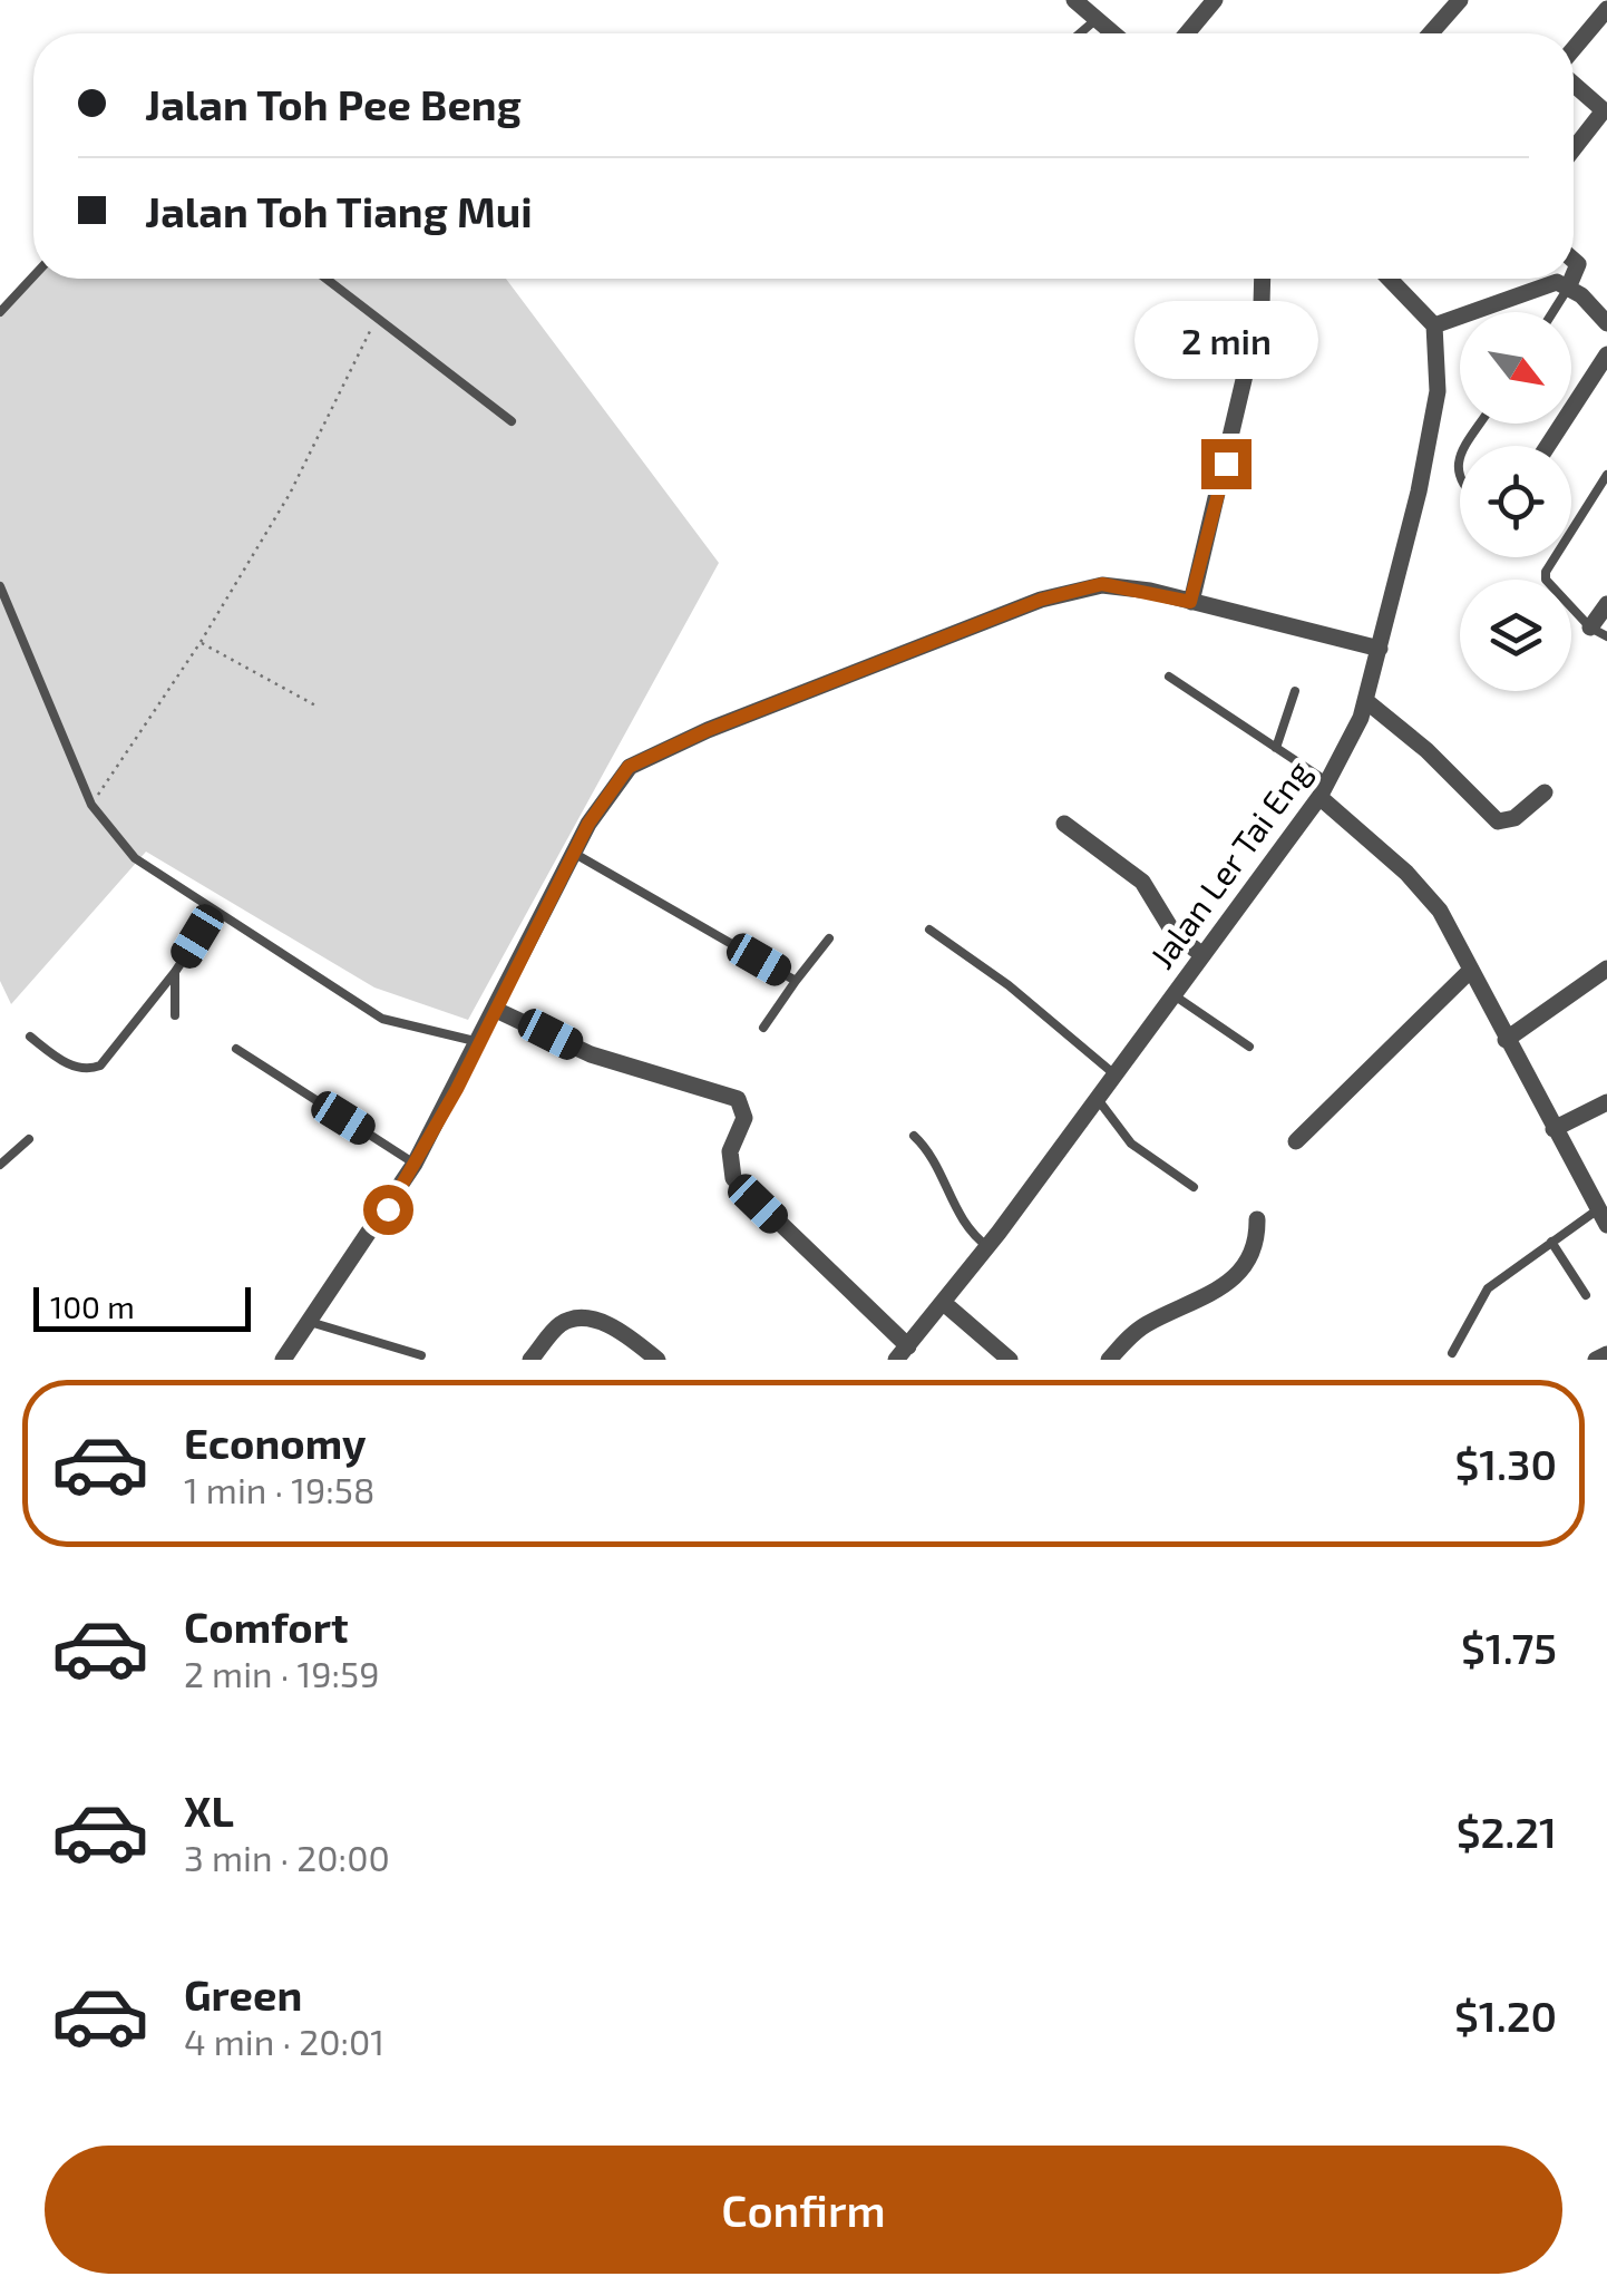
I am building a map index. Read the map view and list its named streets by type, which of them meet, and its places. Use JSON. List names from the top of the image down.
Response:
{
  "streets": {
    "street": ["Jalan Ler Tai Eng"]
  },
  "scale_bar": "100 m",
  "north": "bottom right",
  "page": {
    "banner": ["Jalan Toh Pee Beng", "Jalan Toh Tiang Mui"],
    "bubble": "2 min",
    "scale": "100 m",
    "list": [
      {
        "name": "Economy",
        "note": "1 min · 19:58",
        "value": "$1.30"
      },
      {
        "name": "Comfort",
        "note": "2 min · 19:59",
        "value": "$1.75"
      },
      {
        "name": "XL",
        "note": "3 min · 20:00",
        "value": "$2.21"
      },
      {
        "name": "Green",
        "note": "4 min · 20:01",
        "value": "$1.20"
      }
    ],
    "buttons": "Confirm"
  }
}
